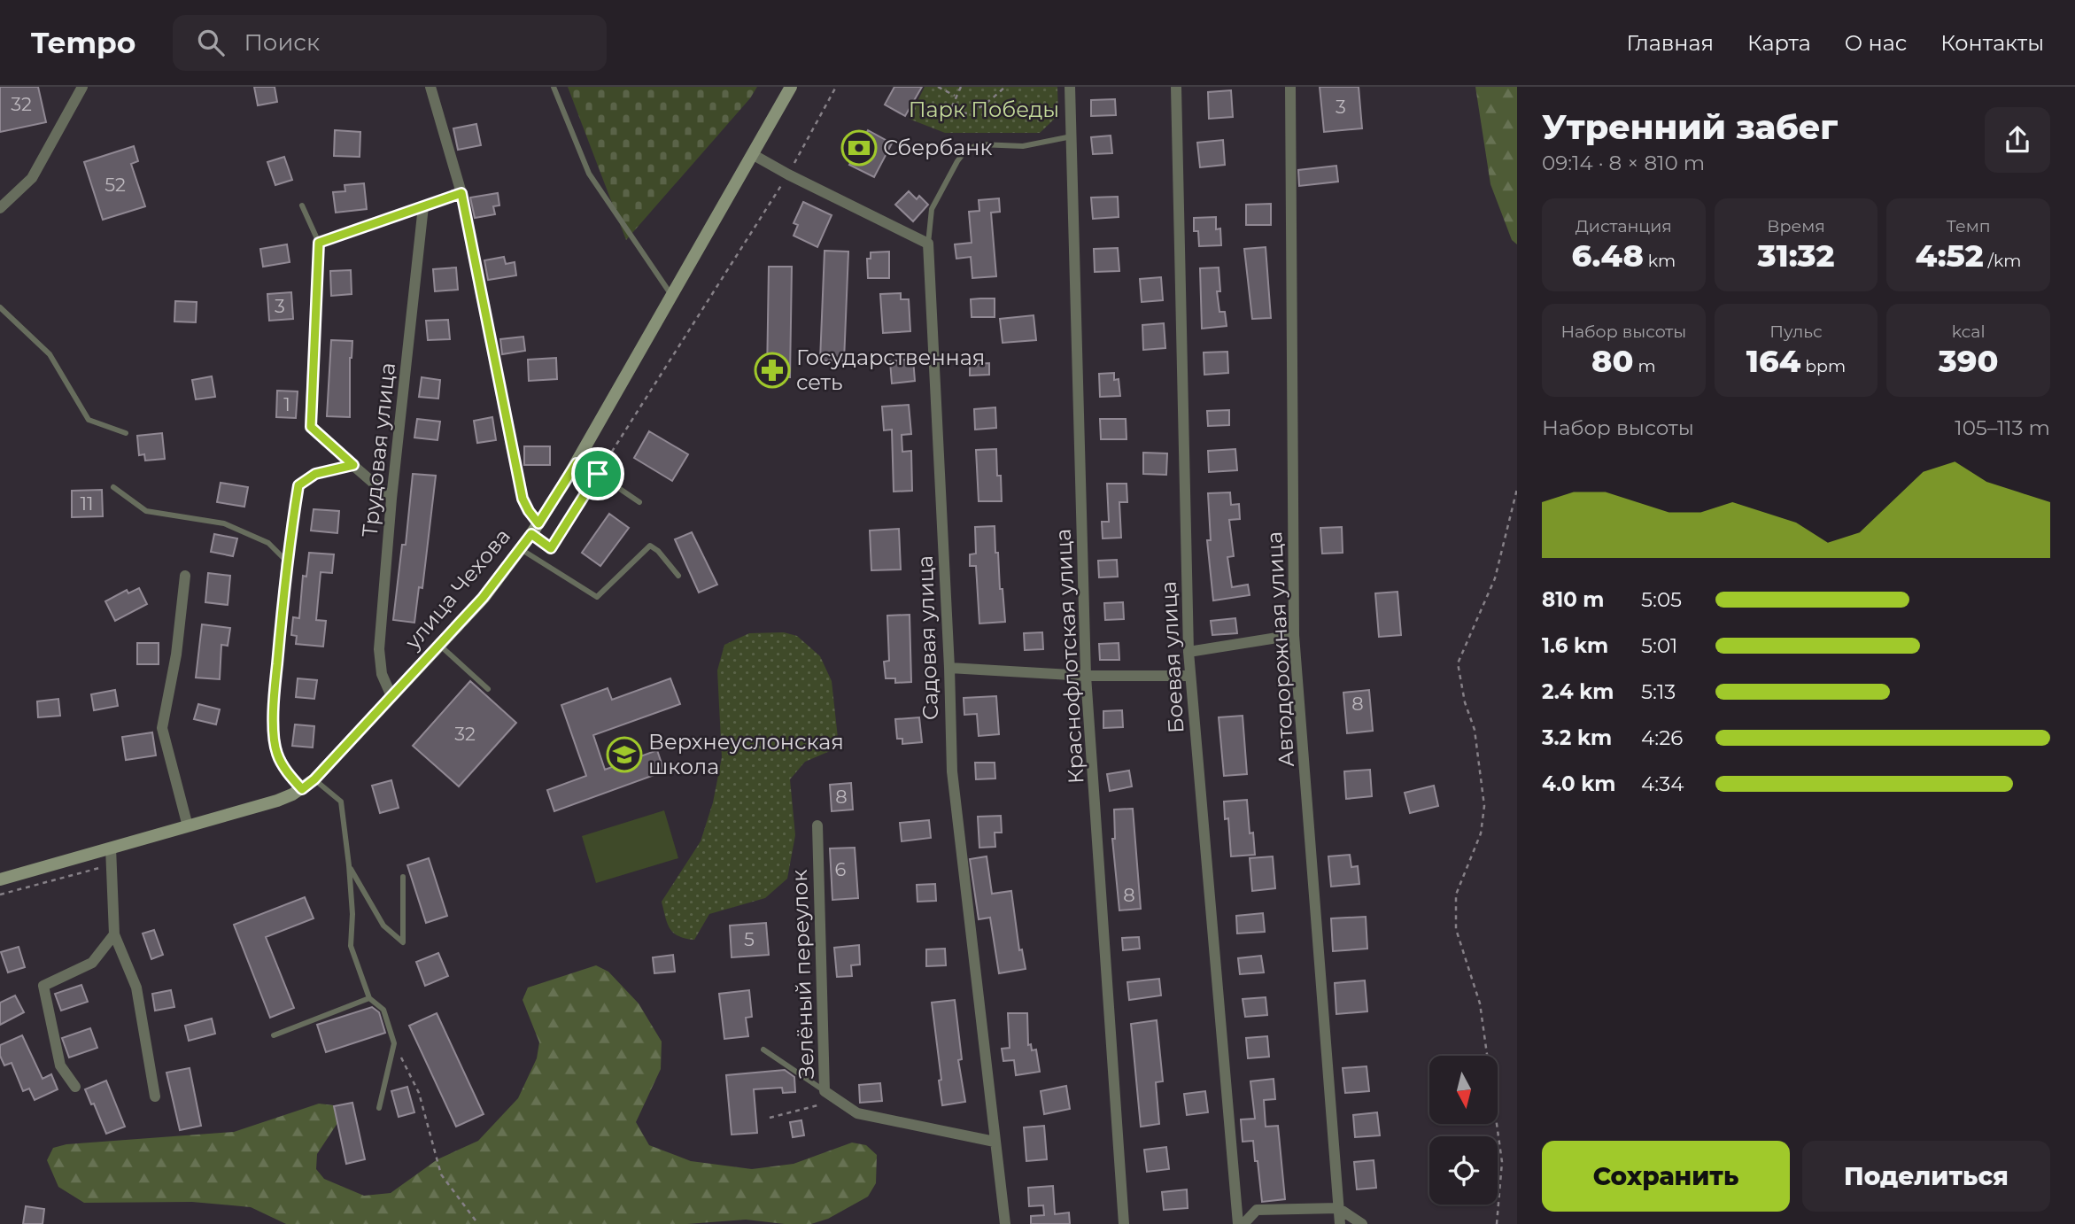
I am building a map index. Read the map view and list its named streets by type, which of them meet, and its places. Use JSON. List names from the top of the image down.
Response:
{
  "streets": {
    "street": [
      "Трудовая улица",
      "улица Чехова",
      "Садовая улица",
      "Автодорожная улица",
      "Краснофлотская улица",
      "Боевая улица",
      "Зелёный переулок"
    ]
  },
  "crossings": [
    ["Трудовая улица", "улица Чехова"],
    ["Садовая улица", "Зелёный переулок"]
  ],
  "parks": ["Парк Победы"],
  "places": {
    "bank": ["Сбербанк"],
    "pharmacy": ["Государственная сеть"],
    "school or university": ["Верхнеуслонская школа"]
  },
  "house_numbers": [
    "32",
    "3",
    "52",
    "3",
    "1",
    "11",
    "8",
    "32",
    "8",
    "6",
    "8",
    "5"
  ],
  "north": "bottom",
  "page": {
    "header": "Tempo",
    "search": "Поиск",
    "nav": [
      "Главная",
      "Карта",
      "О нас",
      "Контакты"
    ],
    "heading": ["Утренний забег", "09:14 · 8 × 810 m"],
    "stats": [
      ["Дистанция", "6.48 km"],
      ["Время", "31:32"],
      ["Темп", "4:52 /km"],
      ["Набор высоты", "80 m"],
      ["Пульс", "164 bpm"],
      ["kcal", "390"]
    ],
    "chart": ["Набор высоты", "105–113 m"],
    "list": [
      {
        "name": "810 m",
        "note": "5:05"
      },
      {
        "name": "1.6 km",
        "note": "5:01"
      },
      {
        "name": "2.4 km",
        "note": "5:13"
      },
      {
        "name": "3.2 km",
        "note": "4:26"
      },
      {
        "name": "4.0 km",
        "note": "4:34"
      }
    ],
    "buttons": ["Сохранить", "Поделиться"]
  }
}
